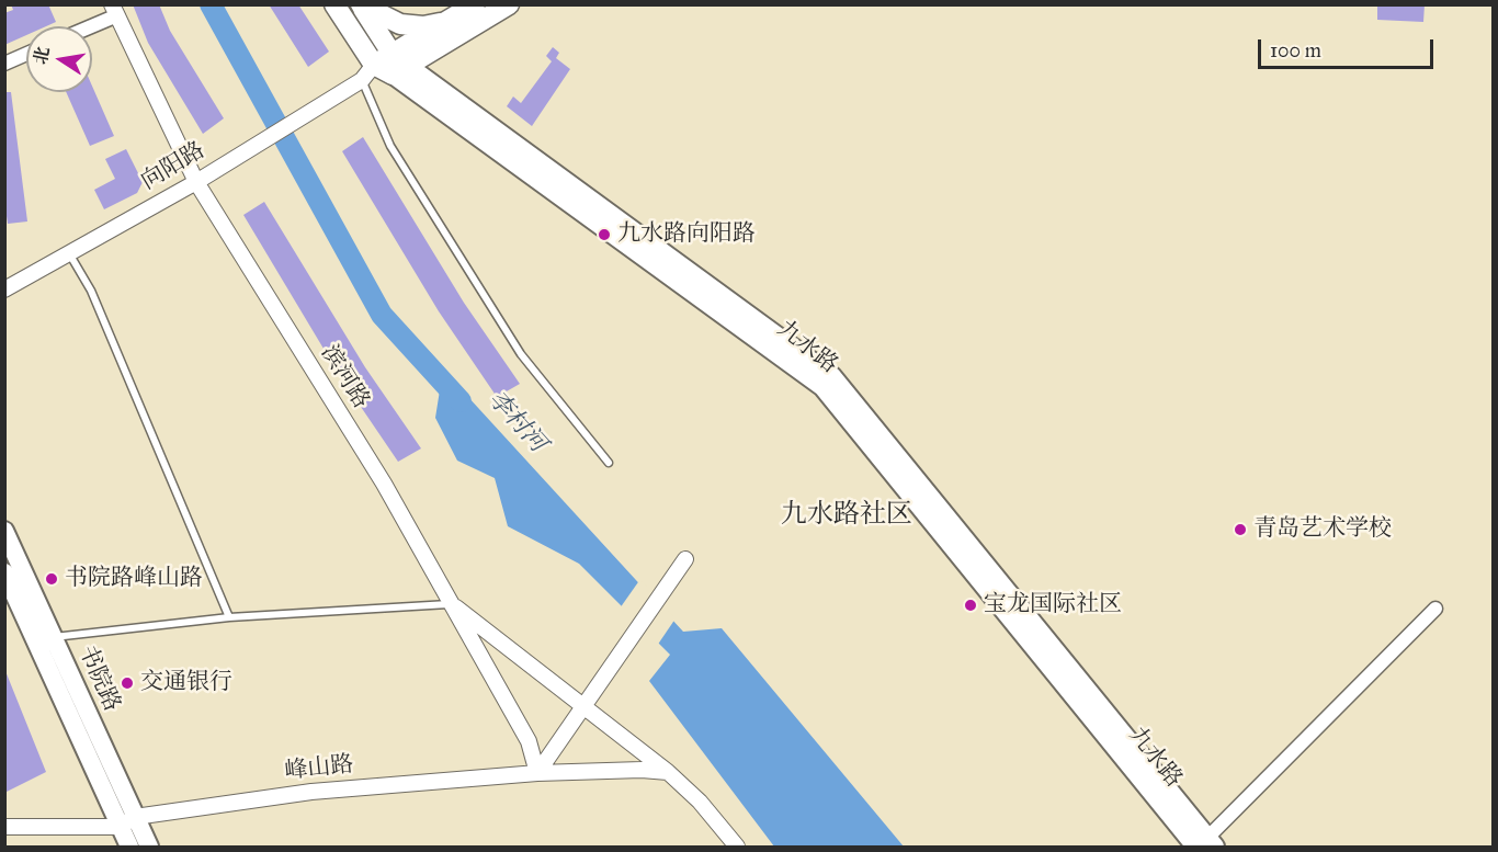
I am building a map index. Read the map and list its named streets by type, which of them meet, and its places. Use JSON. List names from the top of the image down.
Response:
{
  "streets": {
    "main road": ["九水路", "书院路"],
    "street": ["向阳路", "滨河路", "峰山路"]
  },
  "crossings": [
    ["向阳路", "滨河路"],
    ["滨河路", "峰山路"],
    ["书院路", "峰山路"]
  ],
  "districts": ["九水路社区"],
  "water": ["李村河"],
  "places": [
    "九水路向阳路",
    "青岛艺术学校",
    "书院路峰山路",
    "宝龙国际社区",
    "交通银行"
  ],
  "scale_bar": "100 m",
  "north": "left"
}
